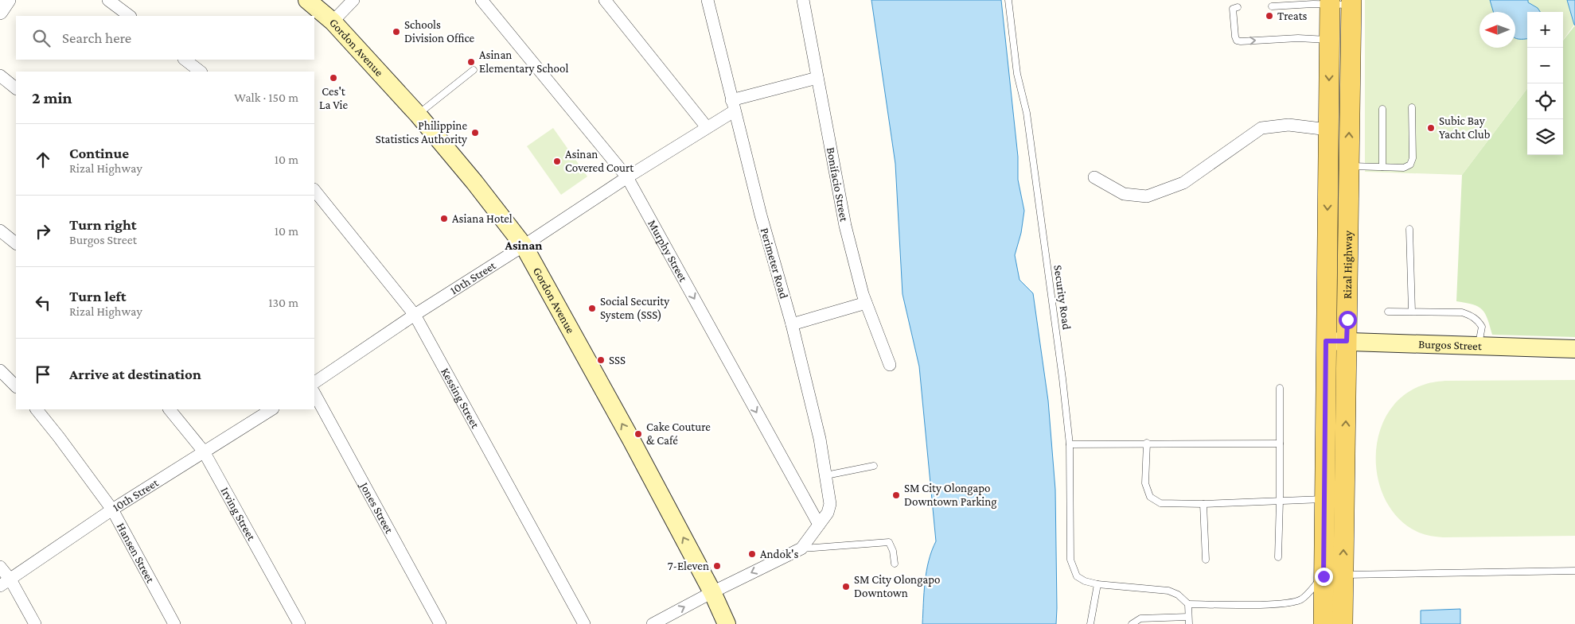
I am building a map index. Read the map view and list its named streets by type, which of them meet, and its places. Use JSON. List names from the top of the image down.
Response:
{
  "streets": {
    "main road": ["Gordon Avenue", "Rizal Highway", "Burgos Street"],
    "street": [
      "Bonifacio Street",
      "Murphy Street",
      "Perimeter Road",
      "10th Street",
      "Kessing Street",
      "Jones Street",
      "Irving Street",
      "Hansen Street"
    ],
    "lane": ["Security Road"]
  },
  "crossings": [
    ["Gordon Avenue", "10th Street"],
    ["Bonifacio Street", "10th Street"],
    ["Murphy Street", "Perimeter Road"],
    ["Murphy Street", "10th Street"],
    ["Perimeter Road", "10th Street"],
    ["Rizal Highway", "Burgos Street"],
    ["10th Street", "Kessing Street"],
    ["10th Street", "Irving Street"],
    ["10th Street", "Hansen Street"]
  ],
  "one_way": ["Gordon Avenue", "Murphy Street"],
  "districts": ["Asinan"],
  "places": [
    "Treats",
    "Schools Division Office",
    "Asinan Elementary School",
    "Ces't La Vie",
    "Subic Bay Yacht Club",
    "Philippine Statistics Authority",
    "Asinan Covered Court",
    "Asiana Hotel",
    "Social Security System (SSS)",
    "SSS",
    "Cake Couture & Café",
    "SM City Olongapo Downtown Parking",
    "Andok's",
    "7-Eleven",
    "SM City Olongapo Downtown"
  ],
  "north": "left",
  "page": {
    "map_buttons": ["+", "−"],
    "search": "Search here",
    "heading": ["2 min", "Walk · 150 m"],
    "list": [
      ["Continue", "Rizal Highway", "10 m"],
      ["Turn right", "Burgos Street", "10 m"],
      ["Turn left", "Rizal Highway", "130 m"],
      "Arrive at destination"
    ]
  }
}
